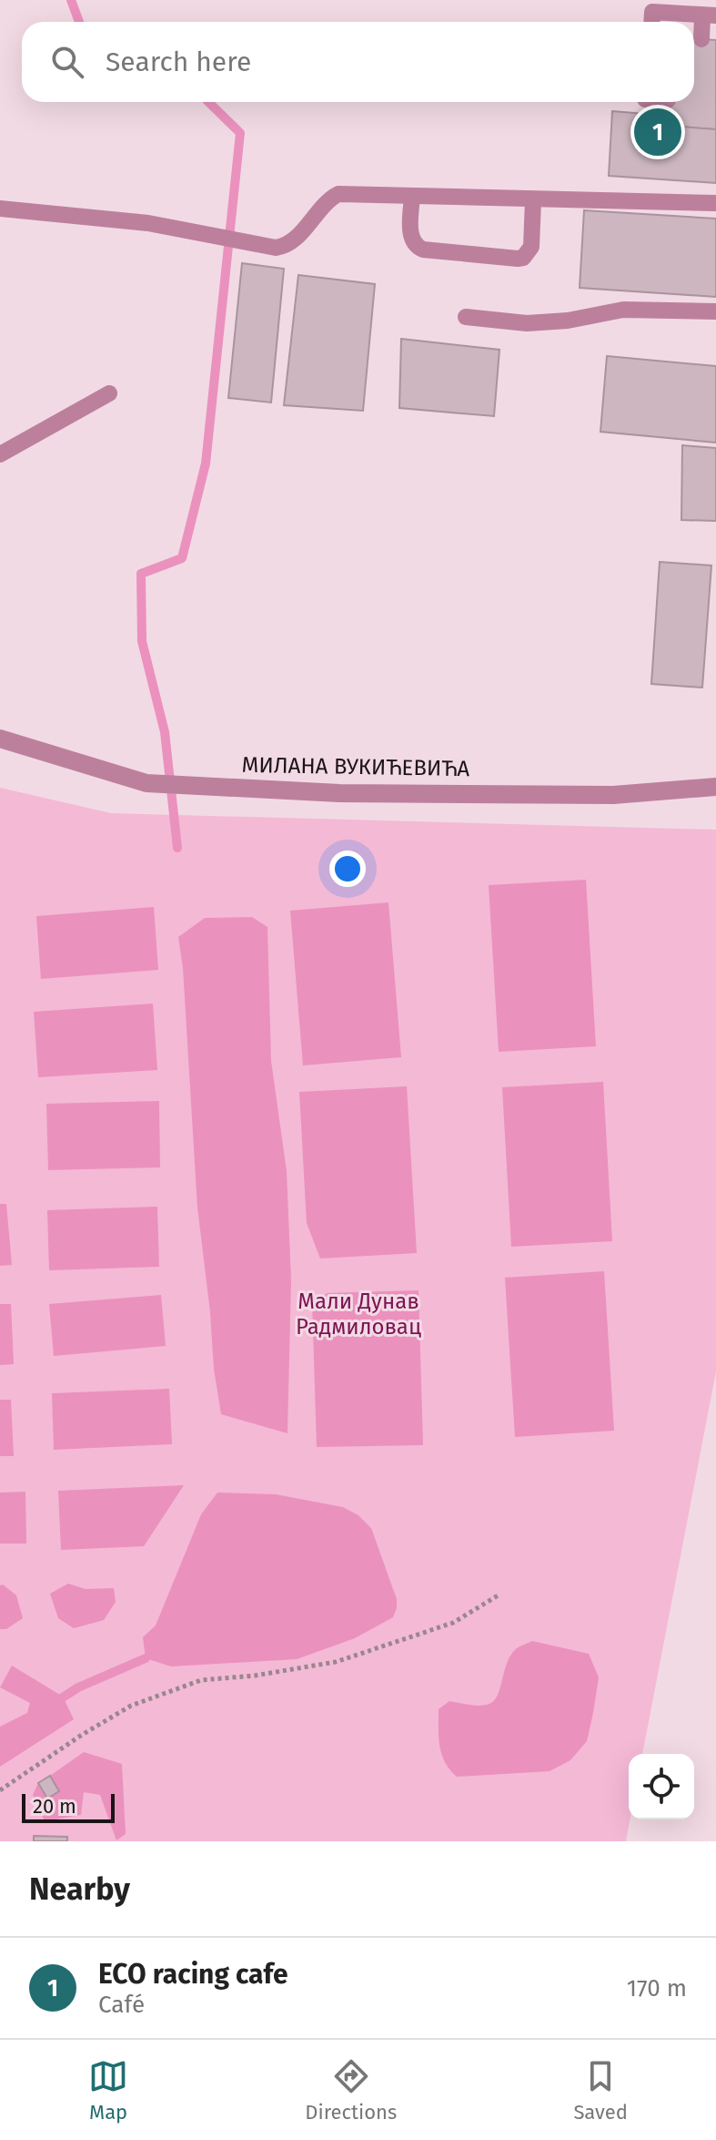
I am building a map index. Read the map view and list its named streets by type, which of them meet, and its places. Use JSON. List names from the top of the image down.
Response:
{
  "streets": {
    "street": ["МИЛАНА ВУКИЋЕВИЋА"]
  },
  "parks": ["Мали Дунав Радмиловац"],
  "scale_bar": "20 m",
  "page": {
    "search": "Search here",
    "pins": "1",
    "scale": "20 m",
    "heading": "Nearby",
    "list": [
      {
        "mark": "1",
        "name": "ECO racing cafe",
        "note": "Café",
        "value": "170 m"
      }
    ],
    "nav": ["Map", "Directions", "Saved"]
  }
}
